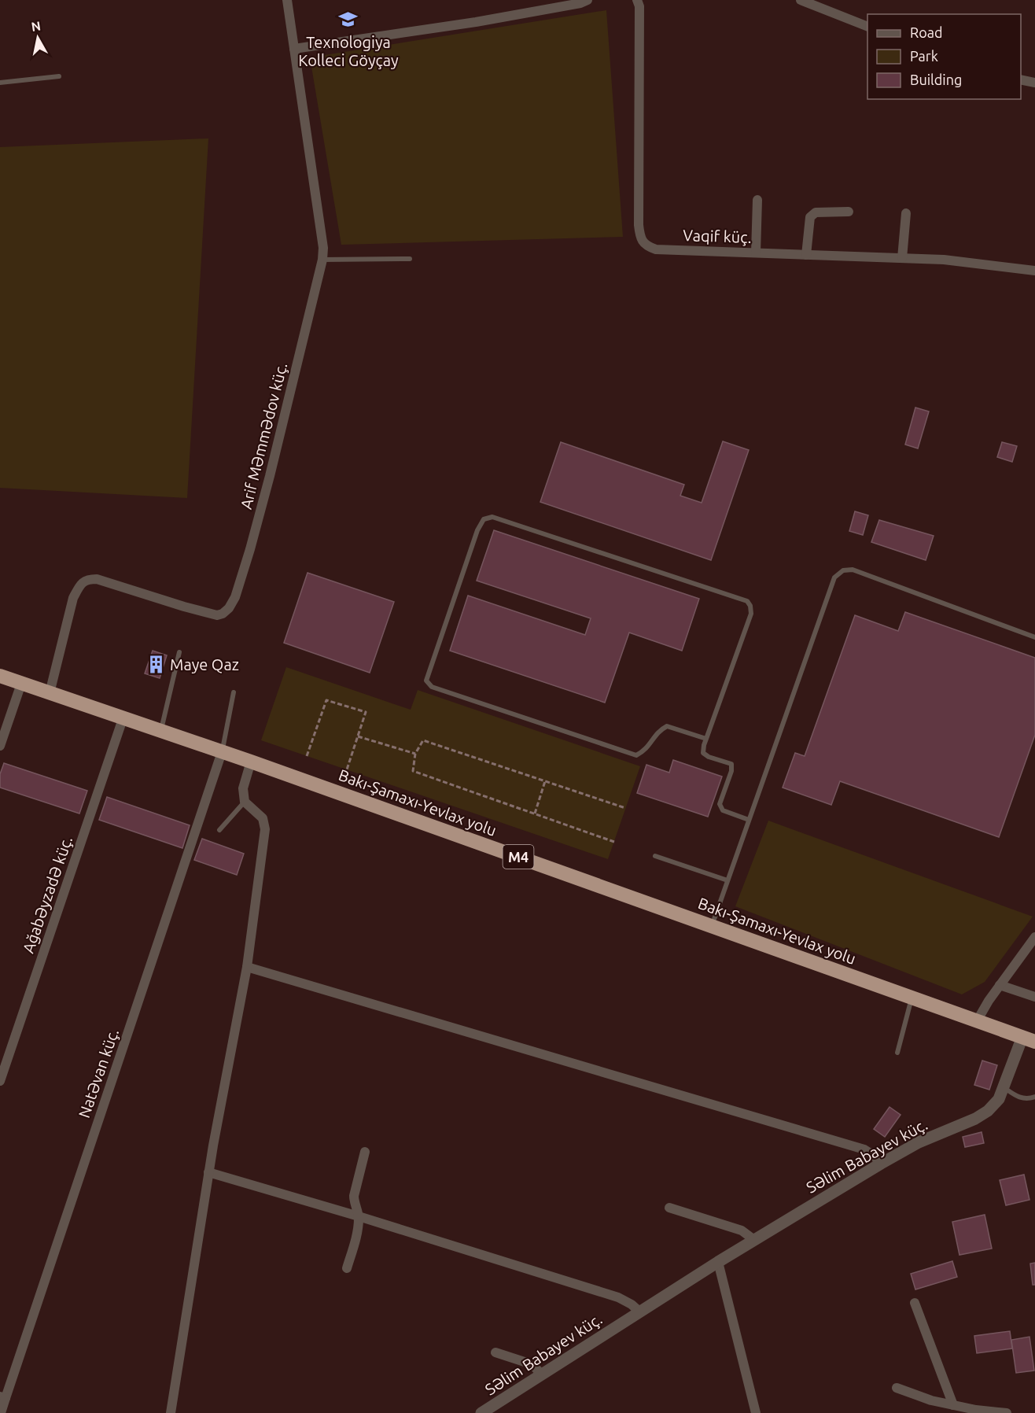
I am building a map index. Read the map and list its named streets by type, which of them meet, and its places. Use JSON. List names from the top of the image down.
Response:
{
  "streets": {
    "highway": ["Bakı-Şamaxı-Yevlax yolu", "M4"],
    "street": [
      "Vaqif küç.",
      "Arif Məmmədov küç.",
      "Ağabəyzadə küç.",
      "Natəvan küç.",
      "Səlim Babayev küç."
    ]
  },
  "crossings": [
    ["Arif Məmmədov küç.", "Bakı-Şamaxı-Yevlax yolu"],
    ["Bakı-Şamaxı-Yevlax yolu", "Ağabəyzadə küç."],
    ["Bakı-Şamaxı-Yevlax yolu", "Natəvan küç."],
    ["Bakı-Şamaxı-Yevlax yolu", "Səlim Babayev küç."]
  ],
  "places": {
    "school or university": ["Texnologiya Kolleci Göyçay"],
    "building": ["Maye Qaz"]
  },
  "legend": ["Road", "Park", "Building"],
  "north": "top"
}
